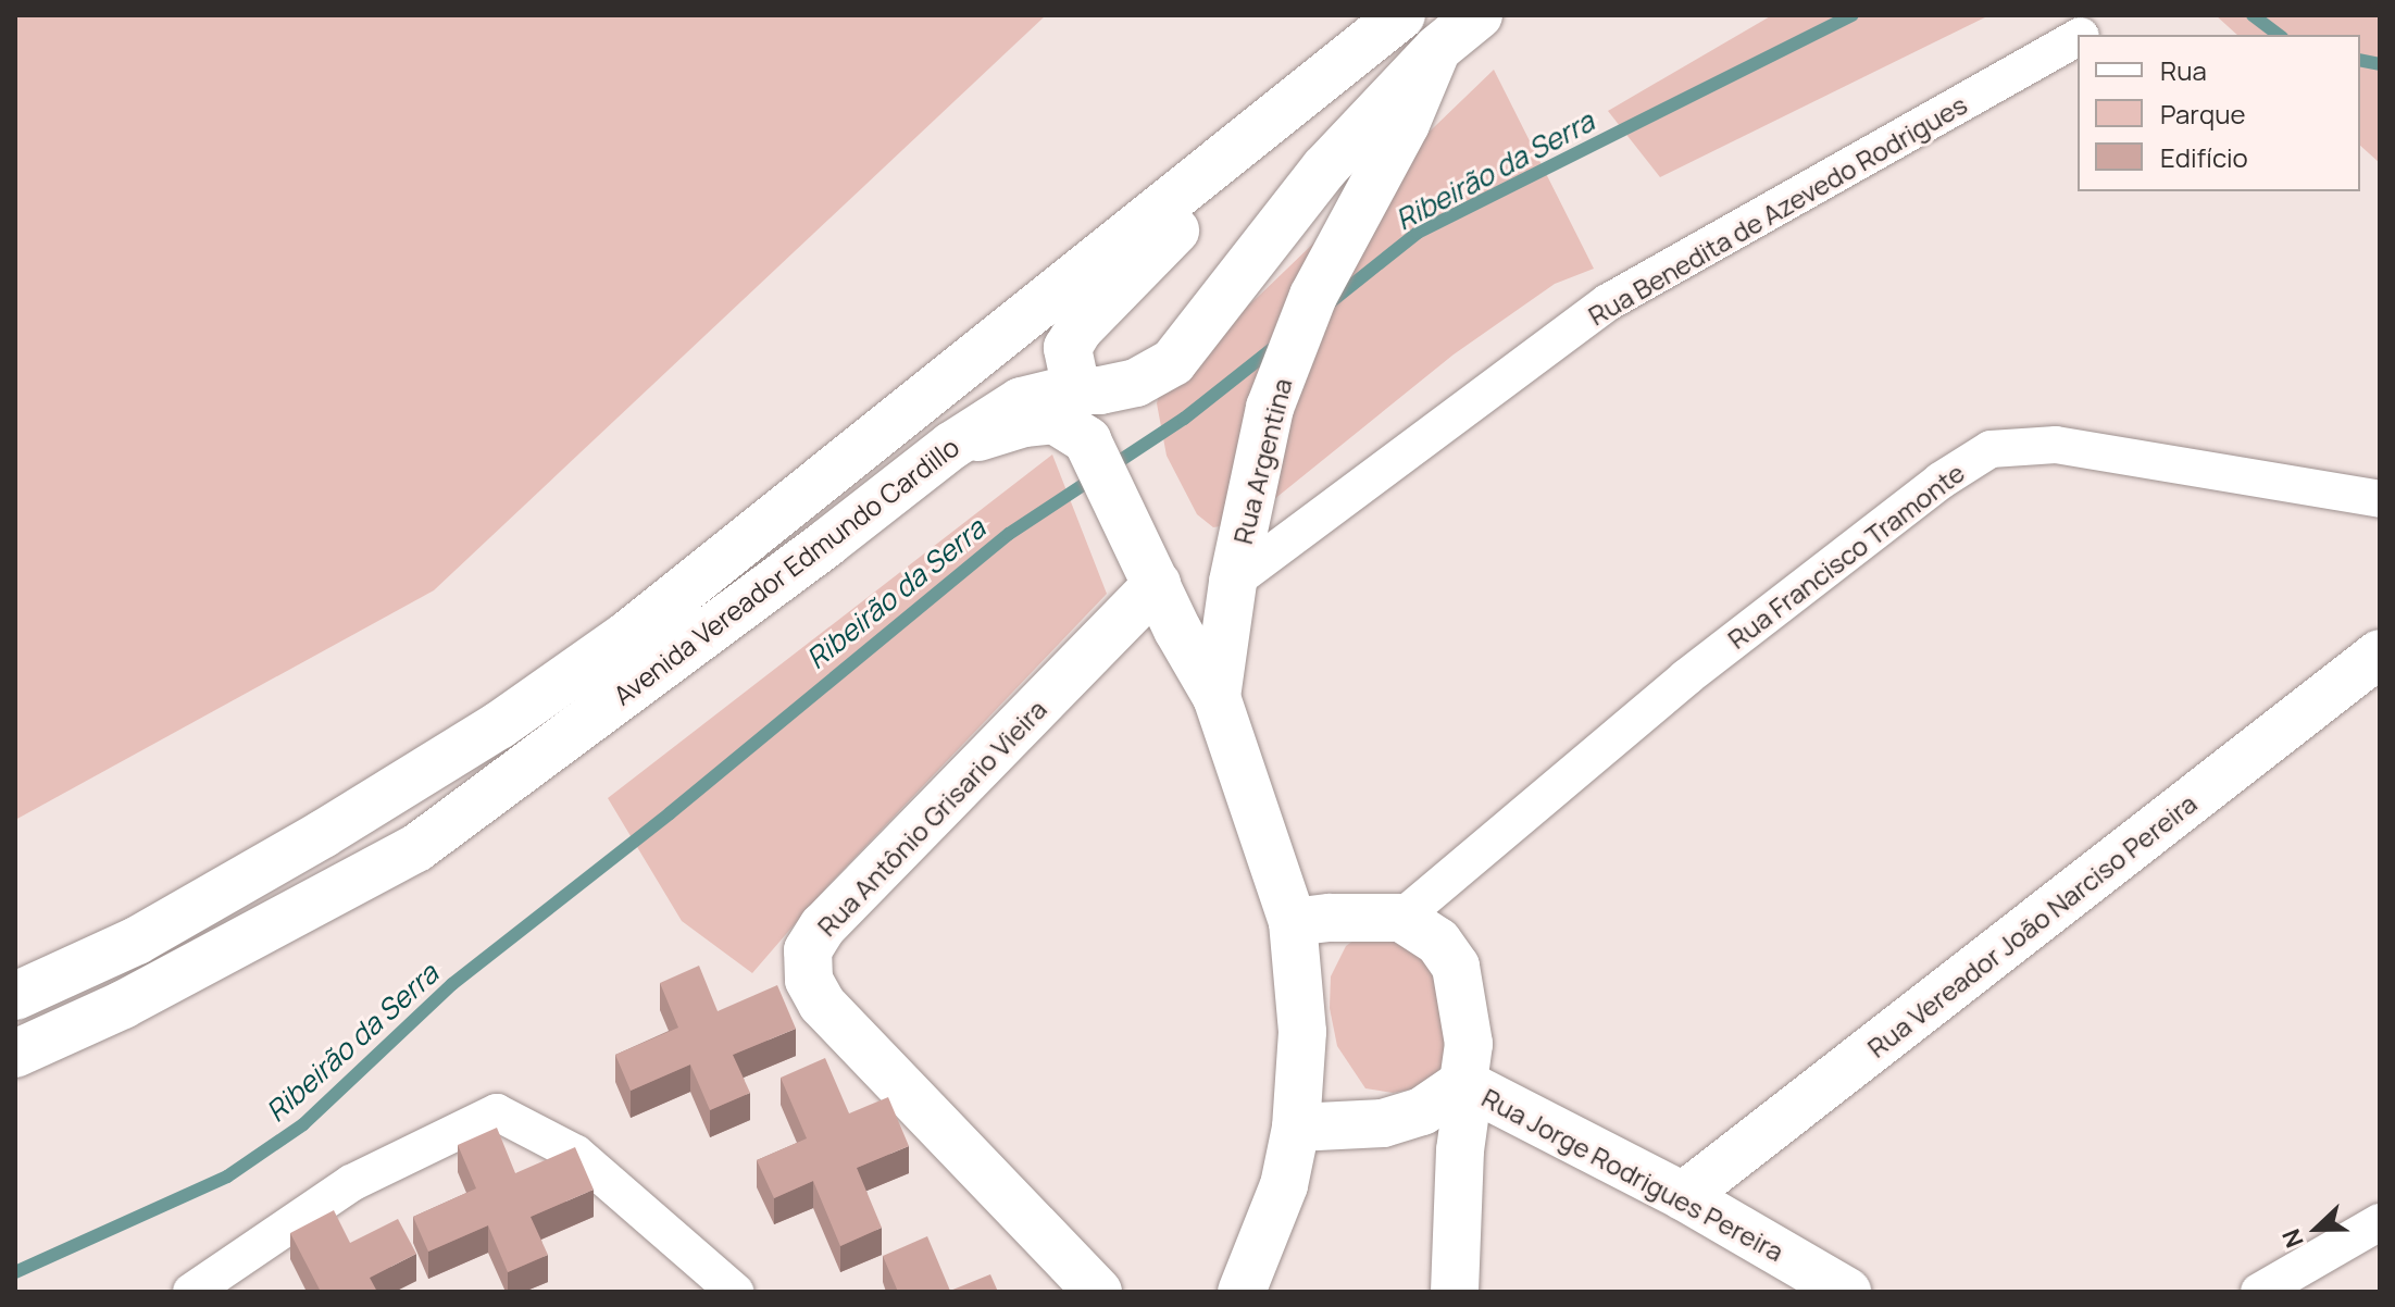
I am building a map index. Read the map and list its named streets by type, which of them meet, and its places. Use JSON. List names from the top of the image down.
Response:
{
  "streets": {
    "street": [
      "Rua Benedita de Azevedo Rodrigues",
      "Rua Argentina",
      "Rua Francisco Tramonte",
      "Avenida Vereador Edmundo Cardillo",
      "Rua Antônio Grisario Vieira",
      "Rua Vereador João Narciso Pereira",
      "Rua Jorge Rodrigues Pereira"
    ]
  },
  "crossings": [
    ["Rua Benedita de Azevedo Rodrigues", "Rua Argentina"],
    ["Rua Argentina", "Avenida Vereador Edmundo Cardillo"],
    ["Rua Argentina", "Rua Antônio Grisario Vieira"],
    ["Rua Argentina", "Rua Jorge Rodrigues Pereira"],
    ["Rua Francisco Tramonte", "Rua Jorge Rodrigues Pereira"],
    ["Rua Vereador João Narciso Pereira", "Rua Jorge Rodrigues Pereira"]
  ],
  "water": ["Ribeirão da Serra"],
  "legend": ["Rua", "Parque", "Edifício"],
  "north": "left"
}
